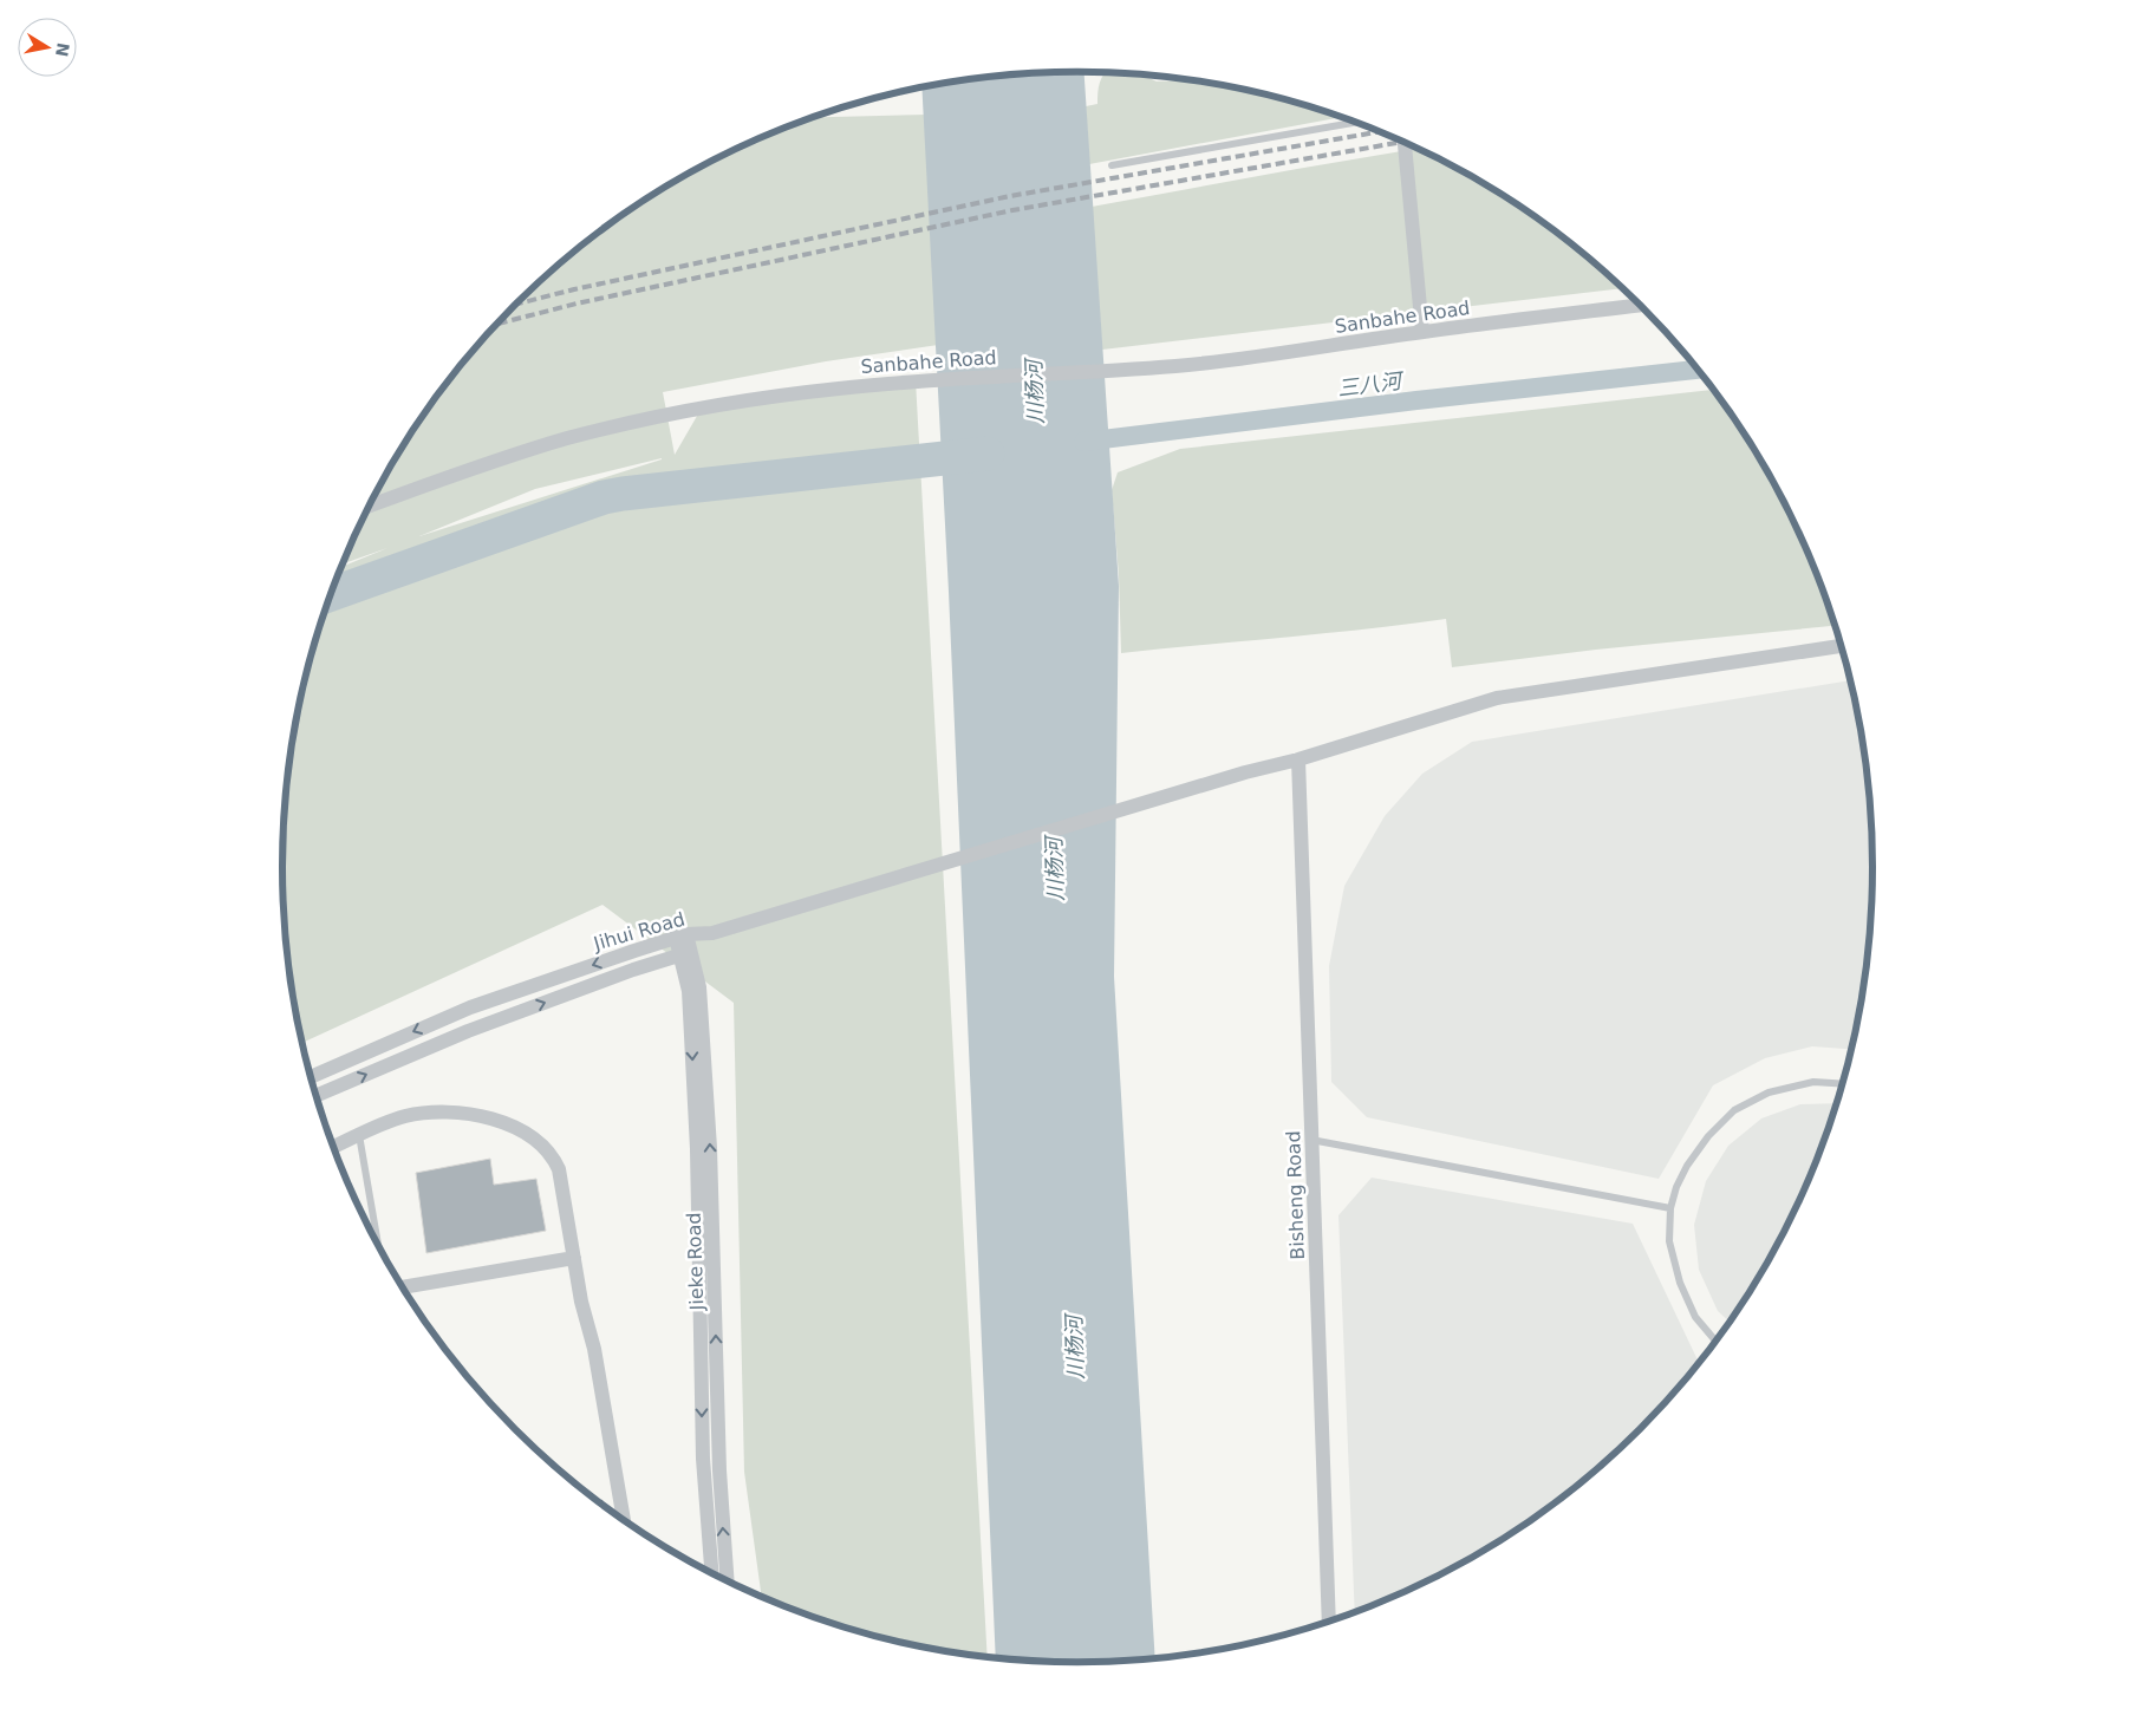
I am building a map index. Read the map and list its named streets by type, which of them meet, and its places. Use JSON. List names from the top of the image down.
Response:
{
  "streets": {
    "street": [
      "Sanbahe Road",
      "Jihui Road",
      "Bisheng Road",
      "Jieke Road"
    ]
  },
  "crossings": [
    ["Jihui Road", "Jieke Road"]
  ],
  "water": ["三八河", "川杨河"],
  "north": "right"
}
